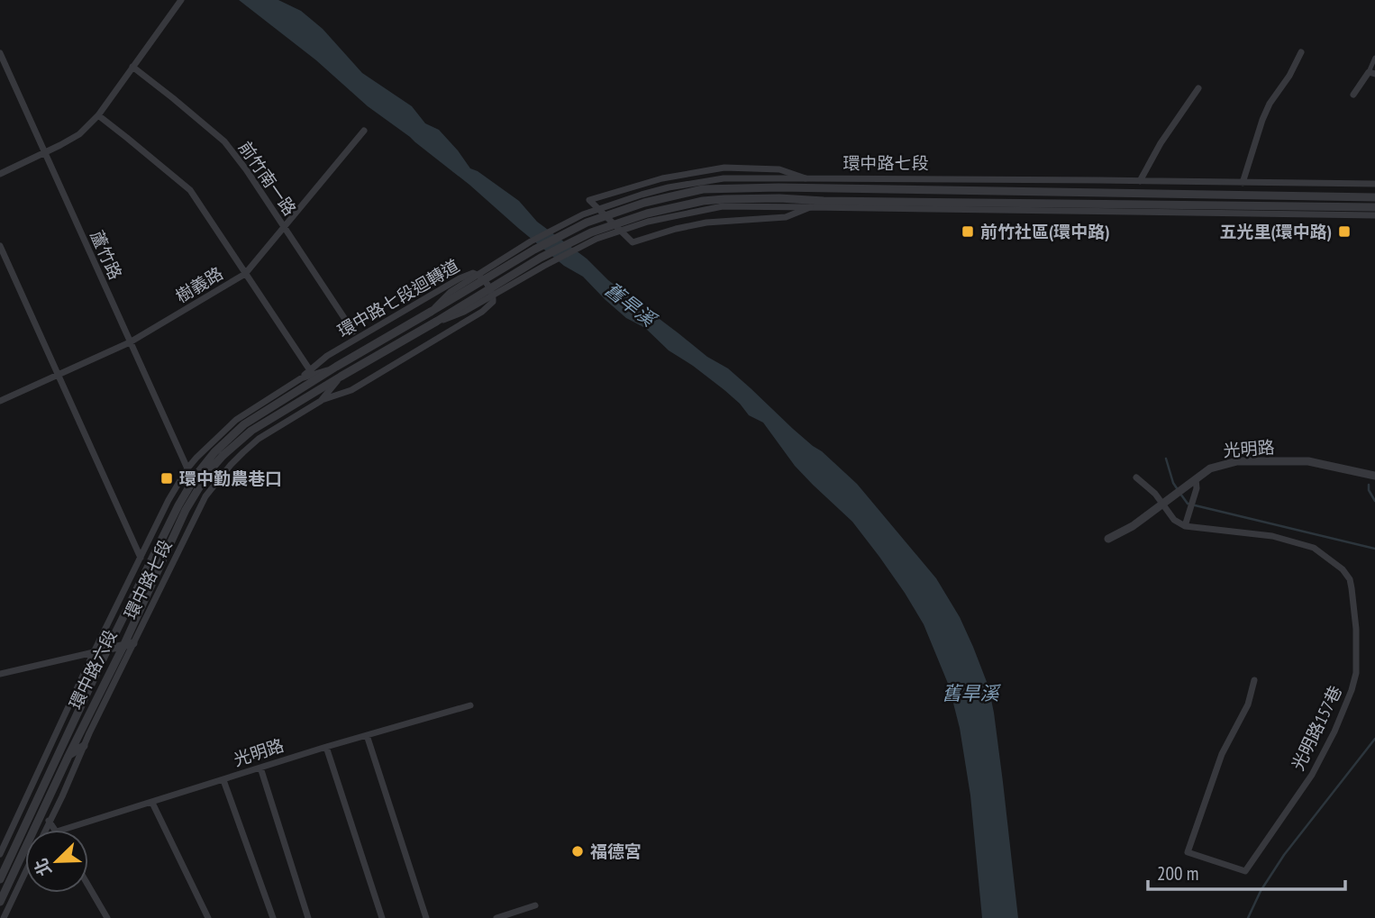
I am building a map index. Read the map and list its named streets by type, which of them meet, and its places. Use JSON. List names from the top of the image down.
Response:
{
  "streets": {
    "street": [
      "環中路七段",
      "前竹南一路",
      "蘆竹路",
      "樹義路",
      "環中路七段迴轉道",
      "光明路",
      "環中路六段",
      "光明路157巷"
    ]
  },
  "crossings": [
    ["環中路七段", "環中路七段迴轉道"],
    ["環中路七段", "環中路六段"],
    ["前竹南一路", "樹義路"],
    ["蘆竹路", "樹義路"],
    ["蘆竹路", "環中路六段"]
  ],
  "water": ["舊旱溪"],
  "places": {
    "transit": ["前竹社區(環中路)", "五光里(環中路)", "環中勤農巷口"],
    "other": ["福德宮"]
  },
  "scale_bar": "200 m",
  "north": "bottom left"
}
